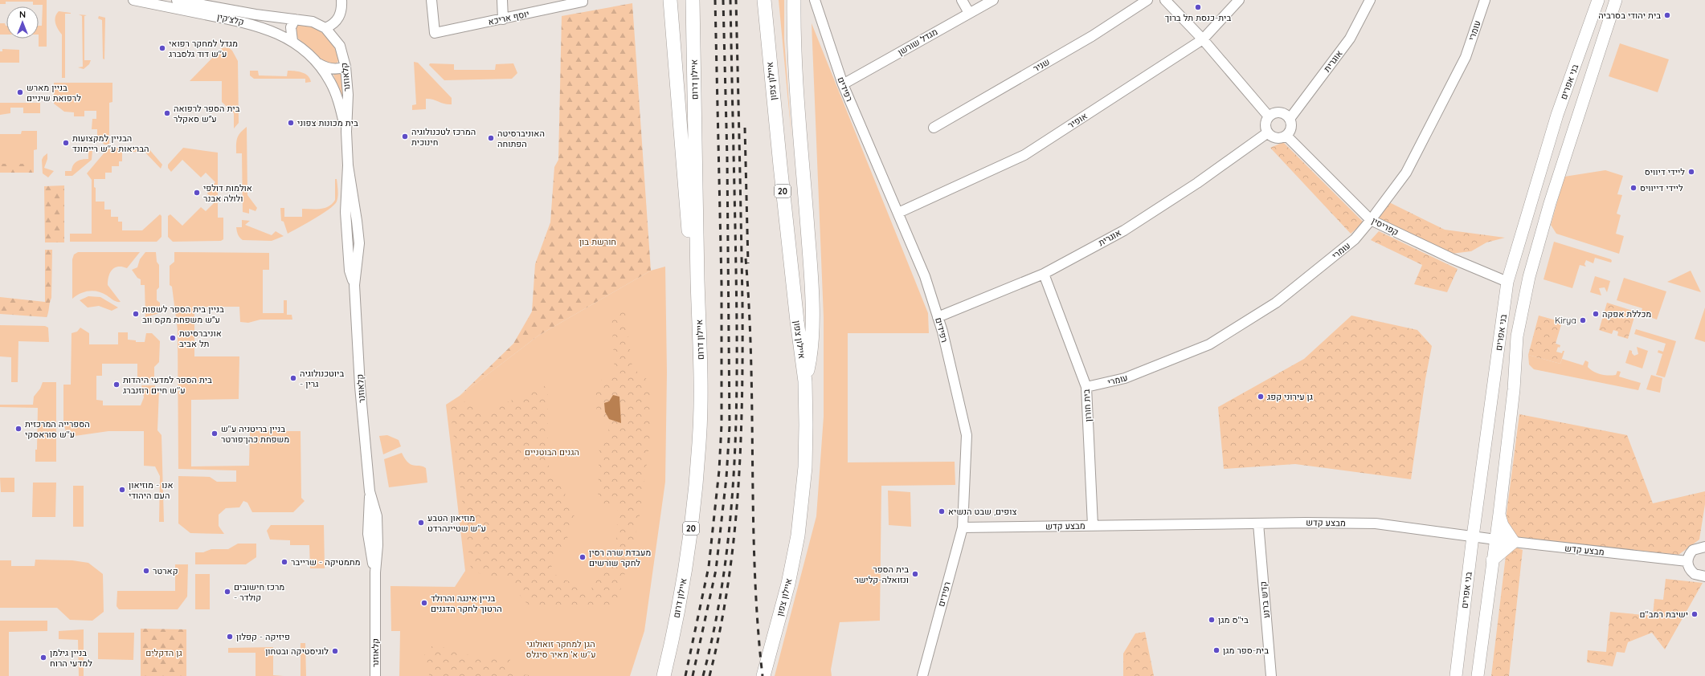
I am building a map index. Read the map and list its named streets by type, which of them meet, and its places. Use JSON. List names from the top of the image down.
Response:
{
  "streets": {
    "highway": ["איילון דרום", "איילון צפון", "20"],
    "main road": ["בני אפרים"],
    "street": [
      "יוסף אריכא",
      "קלצ'קין",
      "עומרי",
      "מגדל שורשן",
      "אוגרית",
      "שניר",
      "קלאוזנר",
      "רפידים",
      "אופיר",
      "קפריסין",
      "בית חורון",
      "מבצע קדש",
      "קדש ברנע"
    ]
  },
  "crossings": [
    ["קלצ'קין", "קלאוזנר"],
    ["עומרי", "קפריסין"],
    ["עומרי", "בית חורון"],
    ["מגדל שורשן", "רפידים"],
    ["אוגרית", "רפידים"],
    ["אוגרית", "קפריסין"],
    ["אוגרית", "בית חורון"],
    ["בני אפרים", "קפריסין"],
    ["בני אפרים", "מבצע קדש"],
    ["רפידים", "אופיר"],
    ["רפידים", "מבצע קדש"],
    ["בית חורון", "מבצע קדש"],
    ["מבצע קדש", "קדש ברנע"]
  ],
  "parks": [
    "חורשת בון",
    "הגנים הבוטניים",
    "הגן למחקר זואולוגי ע\"ש א׳ מאיר סיגלס",
    "גן הדקלים"
  ],
  "places": [
    "בית-כנסת תל ברוך",
    "בית יהודי בסרביה",
    "מגדל למחקר רפואי ע\"ש דוד גלסברג",
    "בניין מארש לרפואת שיניים",
    "בית הספר לרפואה ע״ש סאקלר",
    "בית מכונות צפוני",
    "המרכז לטכנולוגיה חינוכית",
    "האוניברסיטה הפתוחה",
    "הבניין למקצועות הבריאות ע\"ש ריימונד",
    "ליידי דיוויס",
    "ליידי דייוויס",
    "אולמות דולפי ולולה אבנר",
    "בניין בית הספר לשפות ע״ש משפחת מקס ווב",
    "מכללת אפקה",
    "Kirya",
    "אוניברסיטת תל אביב",
    "ביוטכנולוגיה - גרין",
    "בית הספר למדעי היהדות ע\"ש חיים רוזנברג",
    "גן עירוני קפג",
    "הספרייה המרכזית ע\"ש סוראסקי",
    "בניין בריטניה ע''ש משפחת כהן־פורטר",
    "אנו - מוזיאון העם היהודי",
    "צופים, שבט הנשיא",
    "מוזיאון הטבע ע\"ש שטיינהרדט",
    "מעבדת שרה רסין לחקר שורשים",
    "מתמטיקה - שרייבר",
    "קארטר",
    "בית הספר ונזואלה-קלישר",
    "מרכז חישובים - קולדר",
    "בניין אינגה והרולד הרטוך לחקר הדגנים",
    "ישיבת רמב\"ם",
    "בי\"ס מגן",
    "פיזיקה - קפלון",
    "בית-ספר מגן",
    "לוגיסטיקה ובטחון",
    "בניין גילמן למדעי הרוח"
  ],
  "north": "top"
}
